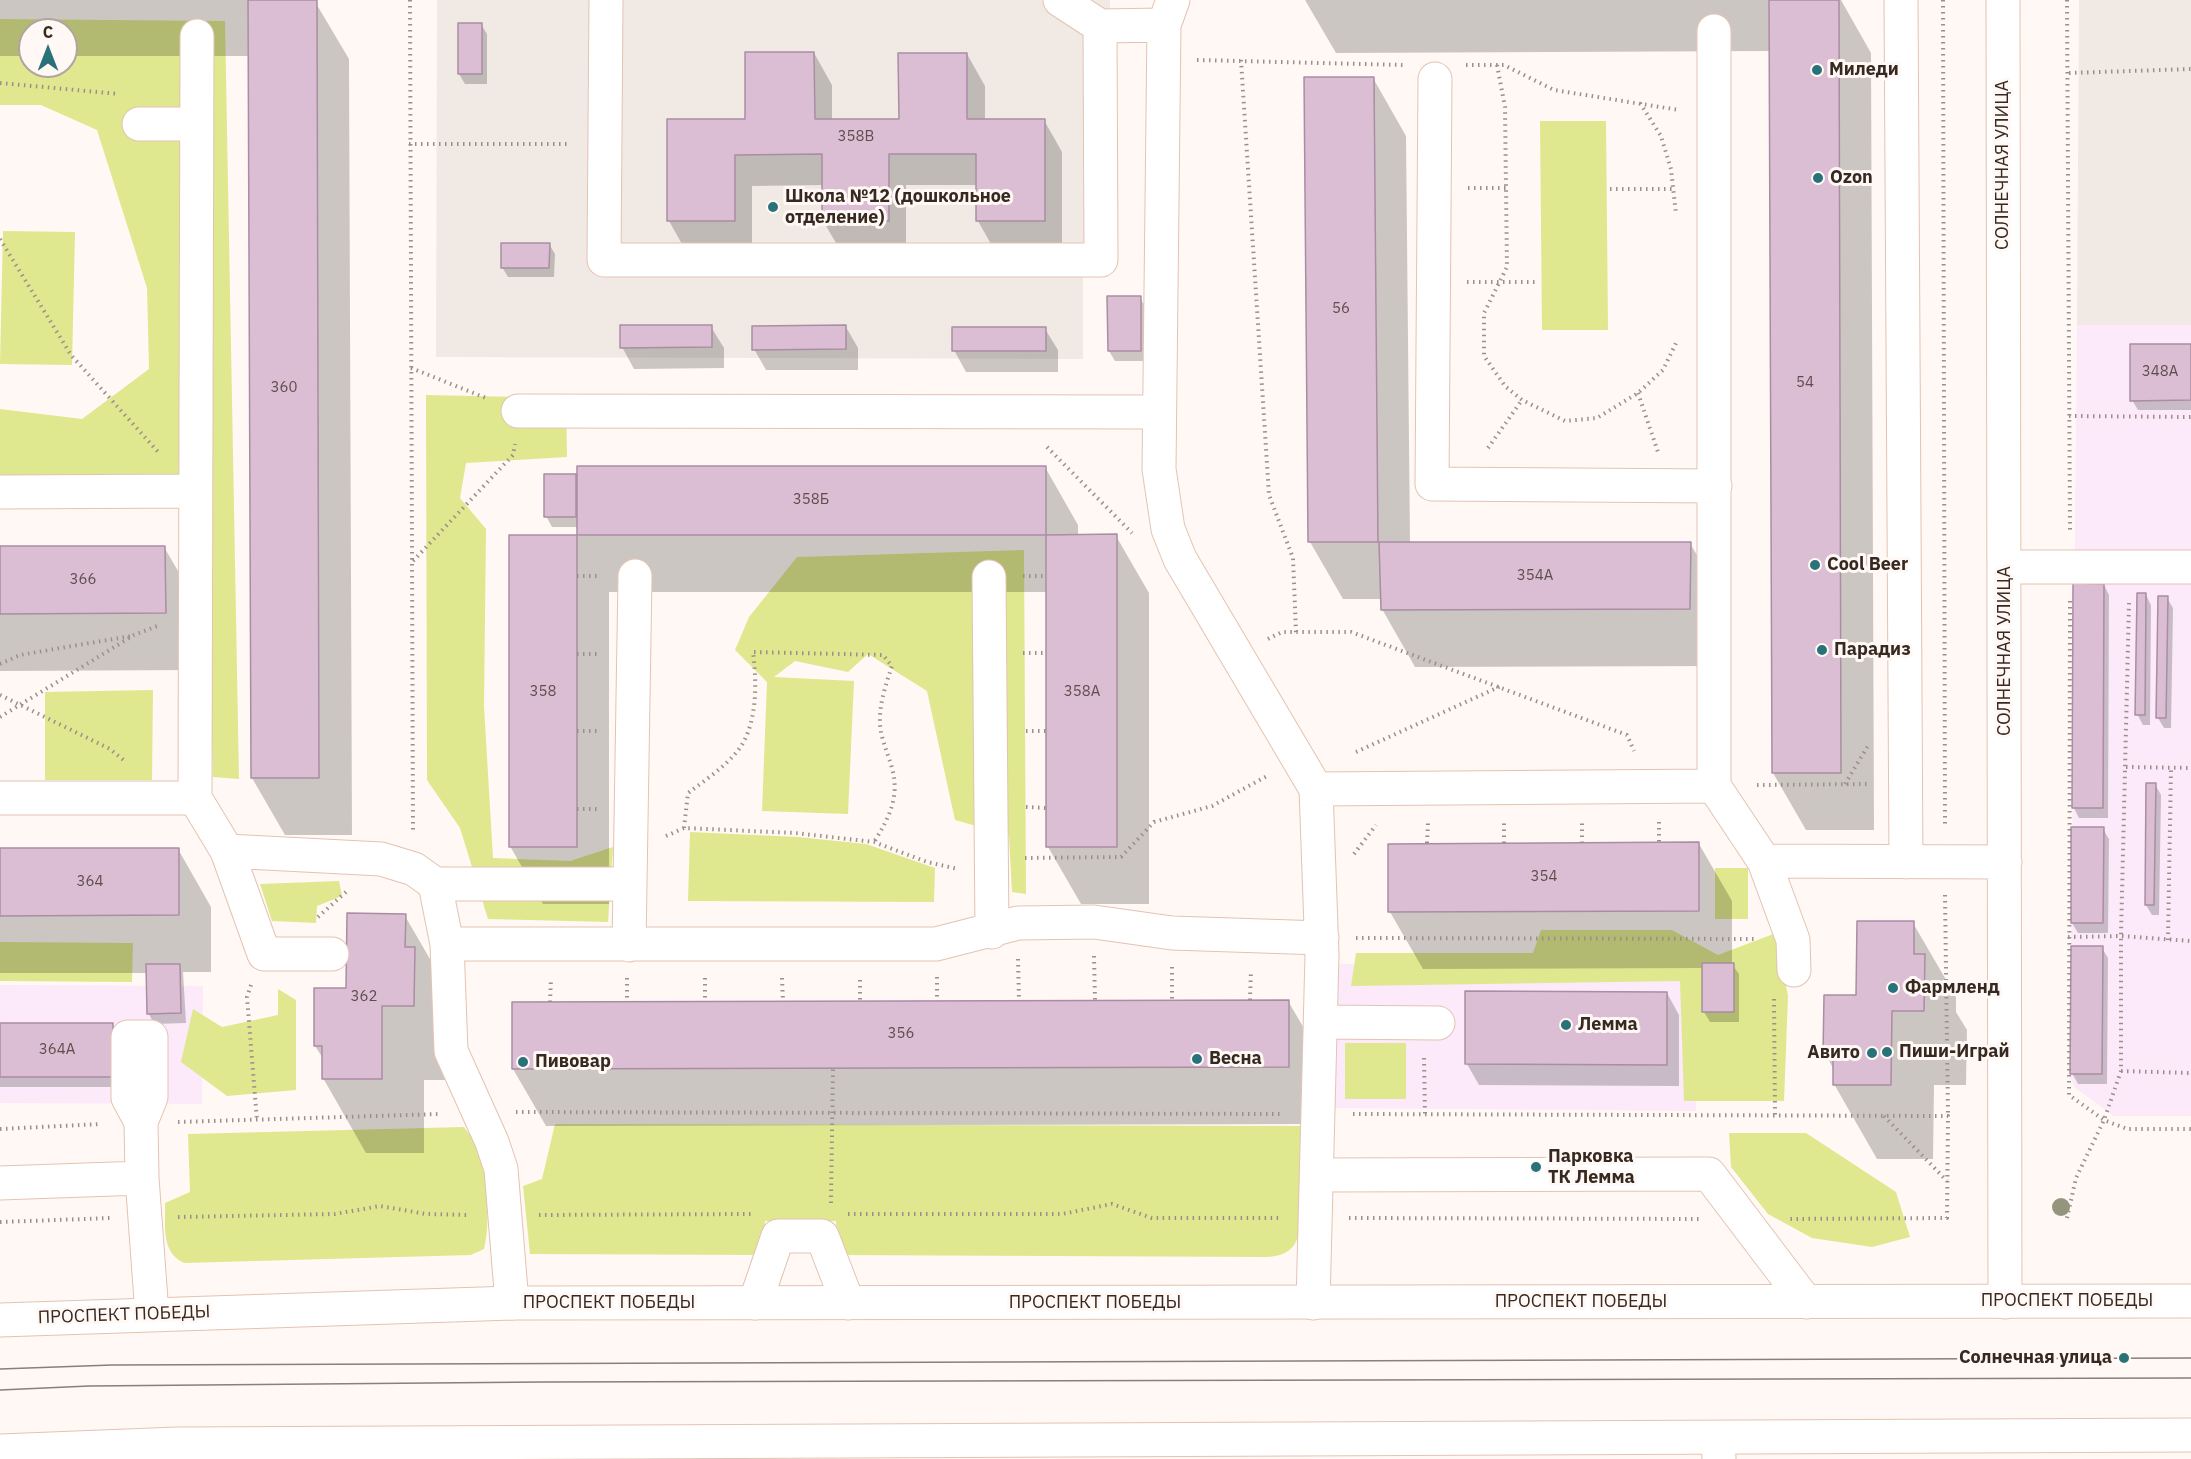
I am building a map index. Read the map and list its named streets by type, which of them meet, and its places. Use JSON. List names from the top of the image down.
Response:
{
  "streets": {
    "main road": ["СОЛНЕЧНАЯ УЛИЦА", "ПРОСПЕКТ ПОБЕДЫ"]
  },
  "crossings": [
    ["СОЛНЕЧНАЯ УЛИЦА", "ПРОСПЕКТ ПОБЕДЫ"]
  ],
  "places": [
    "Миледи",
    "Ozon",
    "Школа №12 (дошкольное отделение)",
    "Cool Beer",
    "Парадиз",
    "Фармленд",
    "Лемма",
    "Пиши-Играй",
    "Авито",
    "Весна",
    "Пивовар",
    "Парковка ТК Лемма",
    "Солнечная улица"
  ],
  "house_numbers": [
    "358В",
    "56",
    "348А",
    "54",
    "360",
    "358Б",
    "354А",
    "366",
    "358",
    "358А",
    "354",
    "364",
    "362",
    "356",
    "364А"
  ],
  "north": "top"
}
